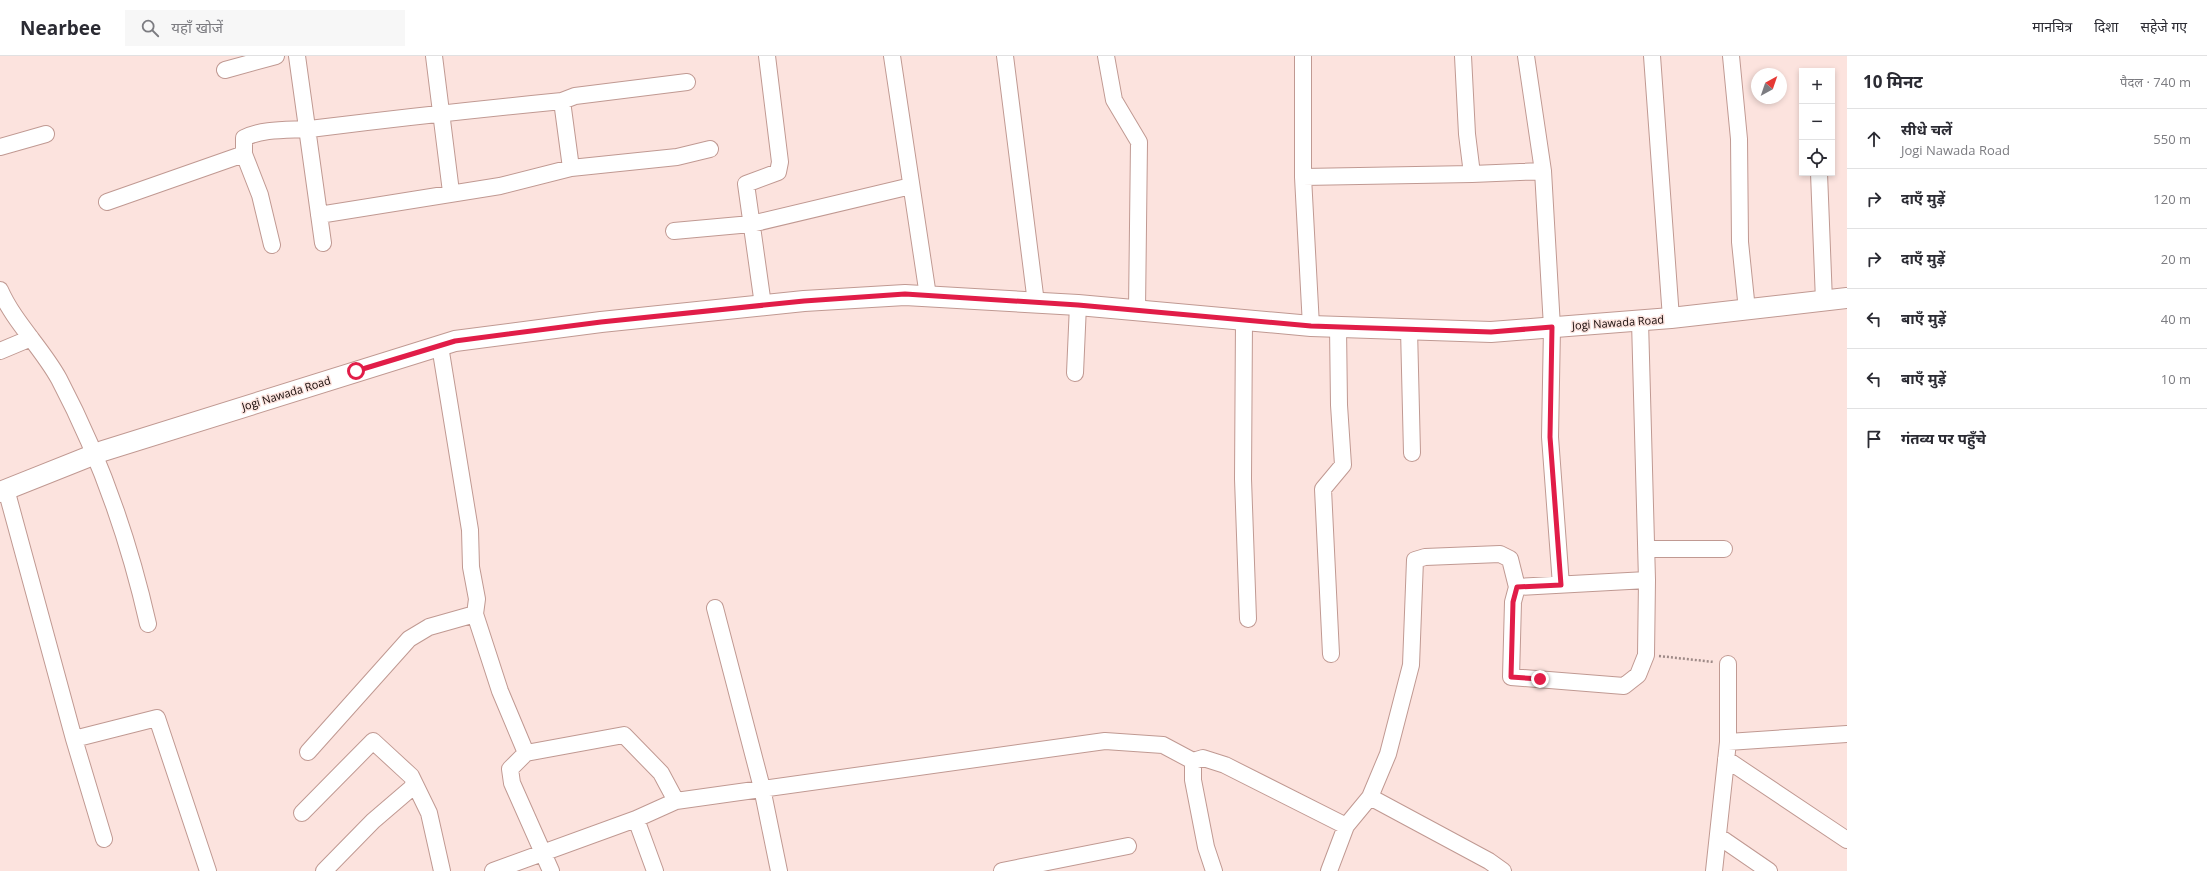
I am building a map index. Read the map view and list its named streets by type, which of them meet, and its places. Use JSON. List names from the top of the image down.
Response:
{
  "streets": {
    "street": ["Jogi Nawada Road"]
  },
  "north": "top right",
  "page": {
    "header": "Nearbee",
    "search": "यहाँ खोजें",
    "nav": ["मानचित्र", "दिशा", "सहेजे गए"],
    "heading": ["10 मिनट", "पैदल · 740 m"],
    "map_buttons": ["+", "−"],
    "list": [
      ["सीधे चलें", "Jogi Nawada Road", "550 m"],
      ["दाएँ मुड़ें", "120 m"],
      ["दाएँ मुड़ें", "20 m"],
      ["बाएँ मुड़ें", "40 m"],
      ["बाएँ मुड़ें", "10 m"],
      "गंतव्य पर पहुँचे"
    ]
  }
}
